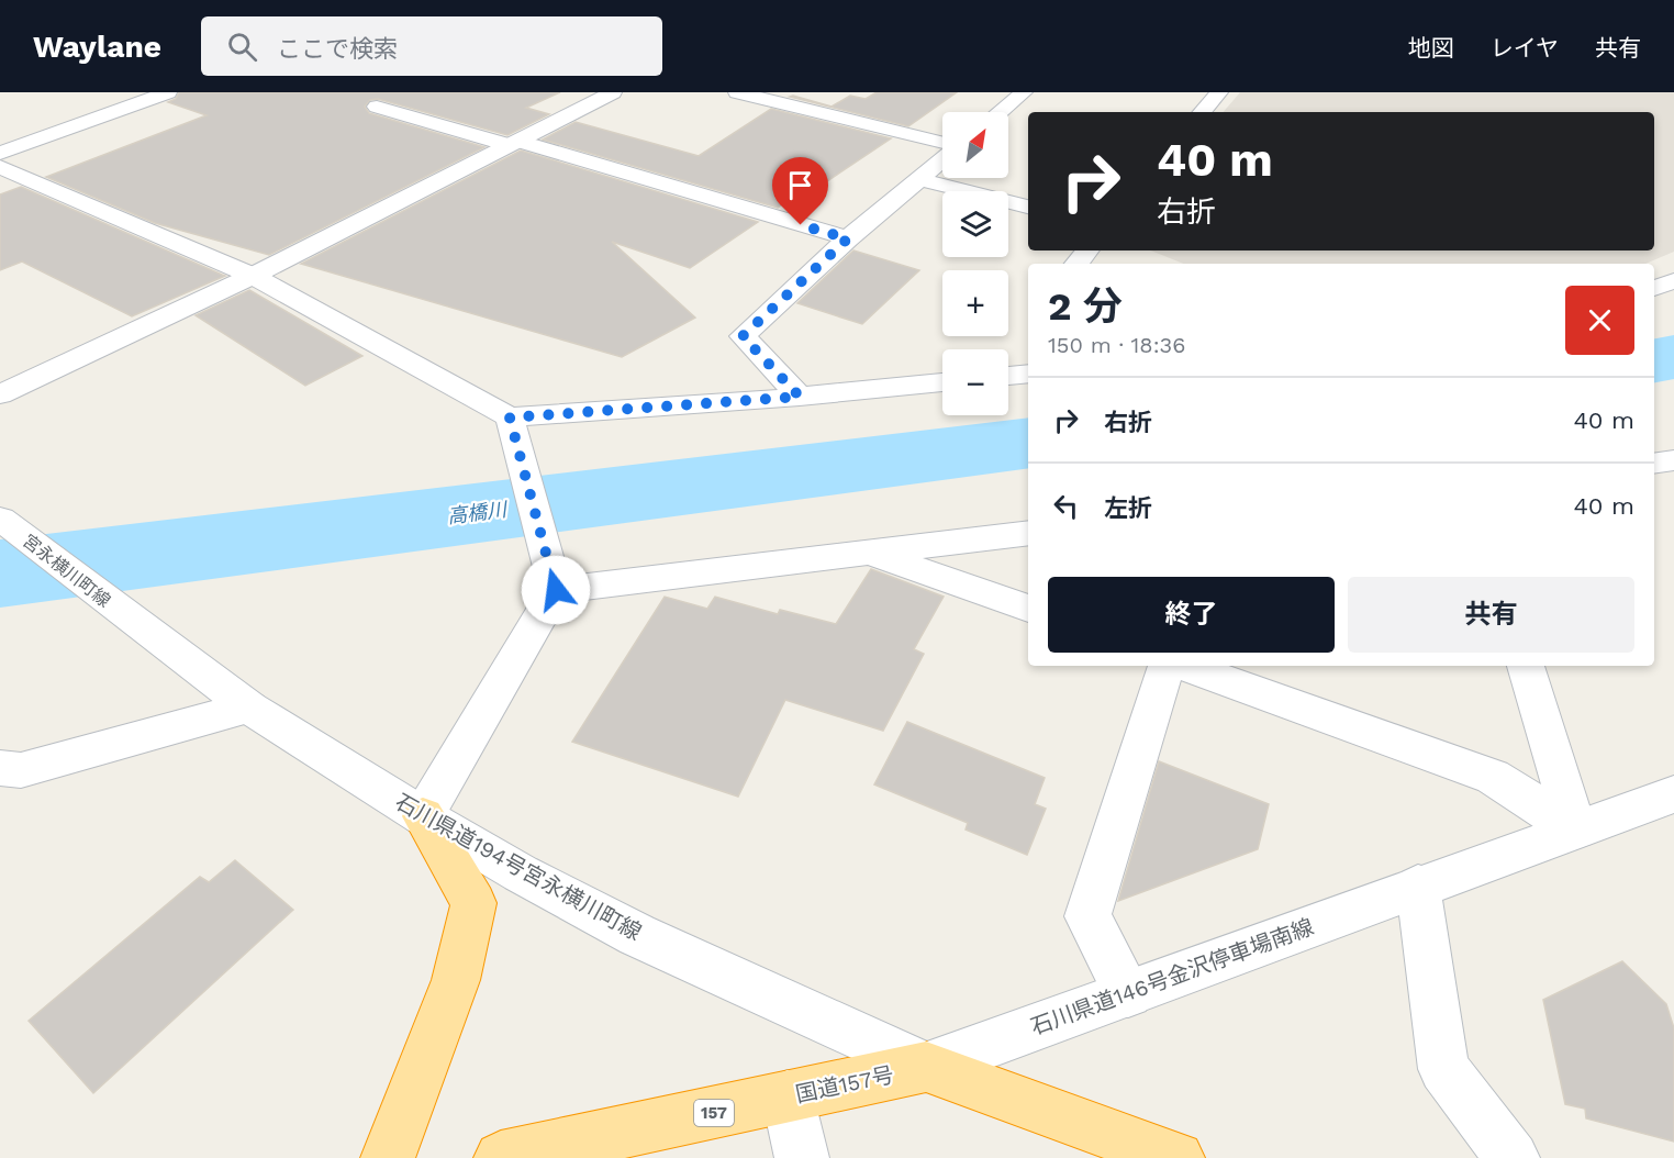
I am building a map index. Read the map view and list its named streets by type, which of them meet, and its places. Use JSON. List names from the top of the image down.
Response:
{
  "streets": {
    "highway": ["国道157号", "157"],
    "street": ["宮永横川町線", "石川県道194号宮永横川町線", "石川県道146号金沢停車場南線"]
  },
  "crossings": [
    ["宮永横川町線", "石川県道194号宮永横川町線"],
    ["石川県道194号宮永横川町線", "石川県道146号金沢停車場南線"],
    ["石川県道194号宮永横川町線", "国道157号"],
    ["石川県道146号金沢停車場南線", "国道157号"]
  ],
  "water": ["高橋川"],
  "north": "top right",
  "page": {
    "header": "Waylane",
    "search": "ここで検索",
    "nav": ["地図", "レイヤ", "共有"],
    "map_buttons": ["+", "−"],
    "turn": ["40 m", "右折"],
    "heading": ["2 分", "150 m · 18:36"],
    "list": [
      {
        "name": "右折",
        "value": "40 m"
      },
      {
        "name": "左折",
        "value": "40 m"
      }
    ],
    "buttons": ["終了", "共有"]
  }
}
